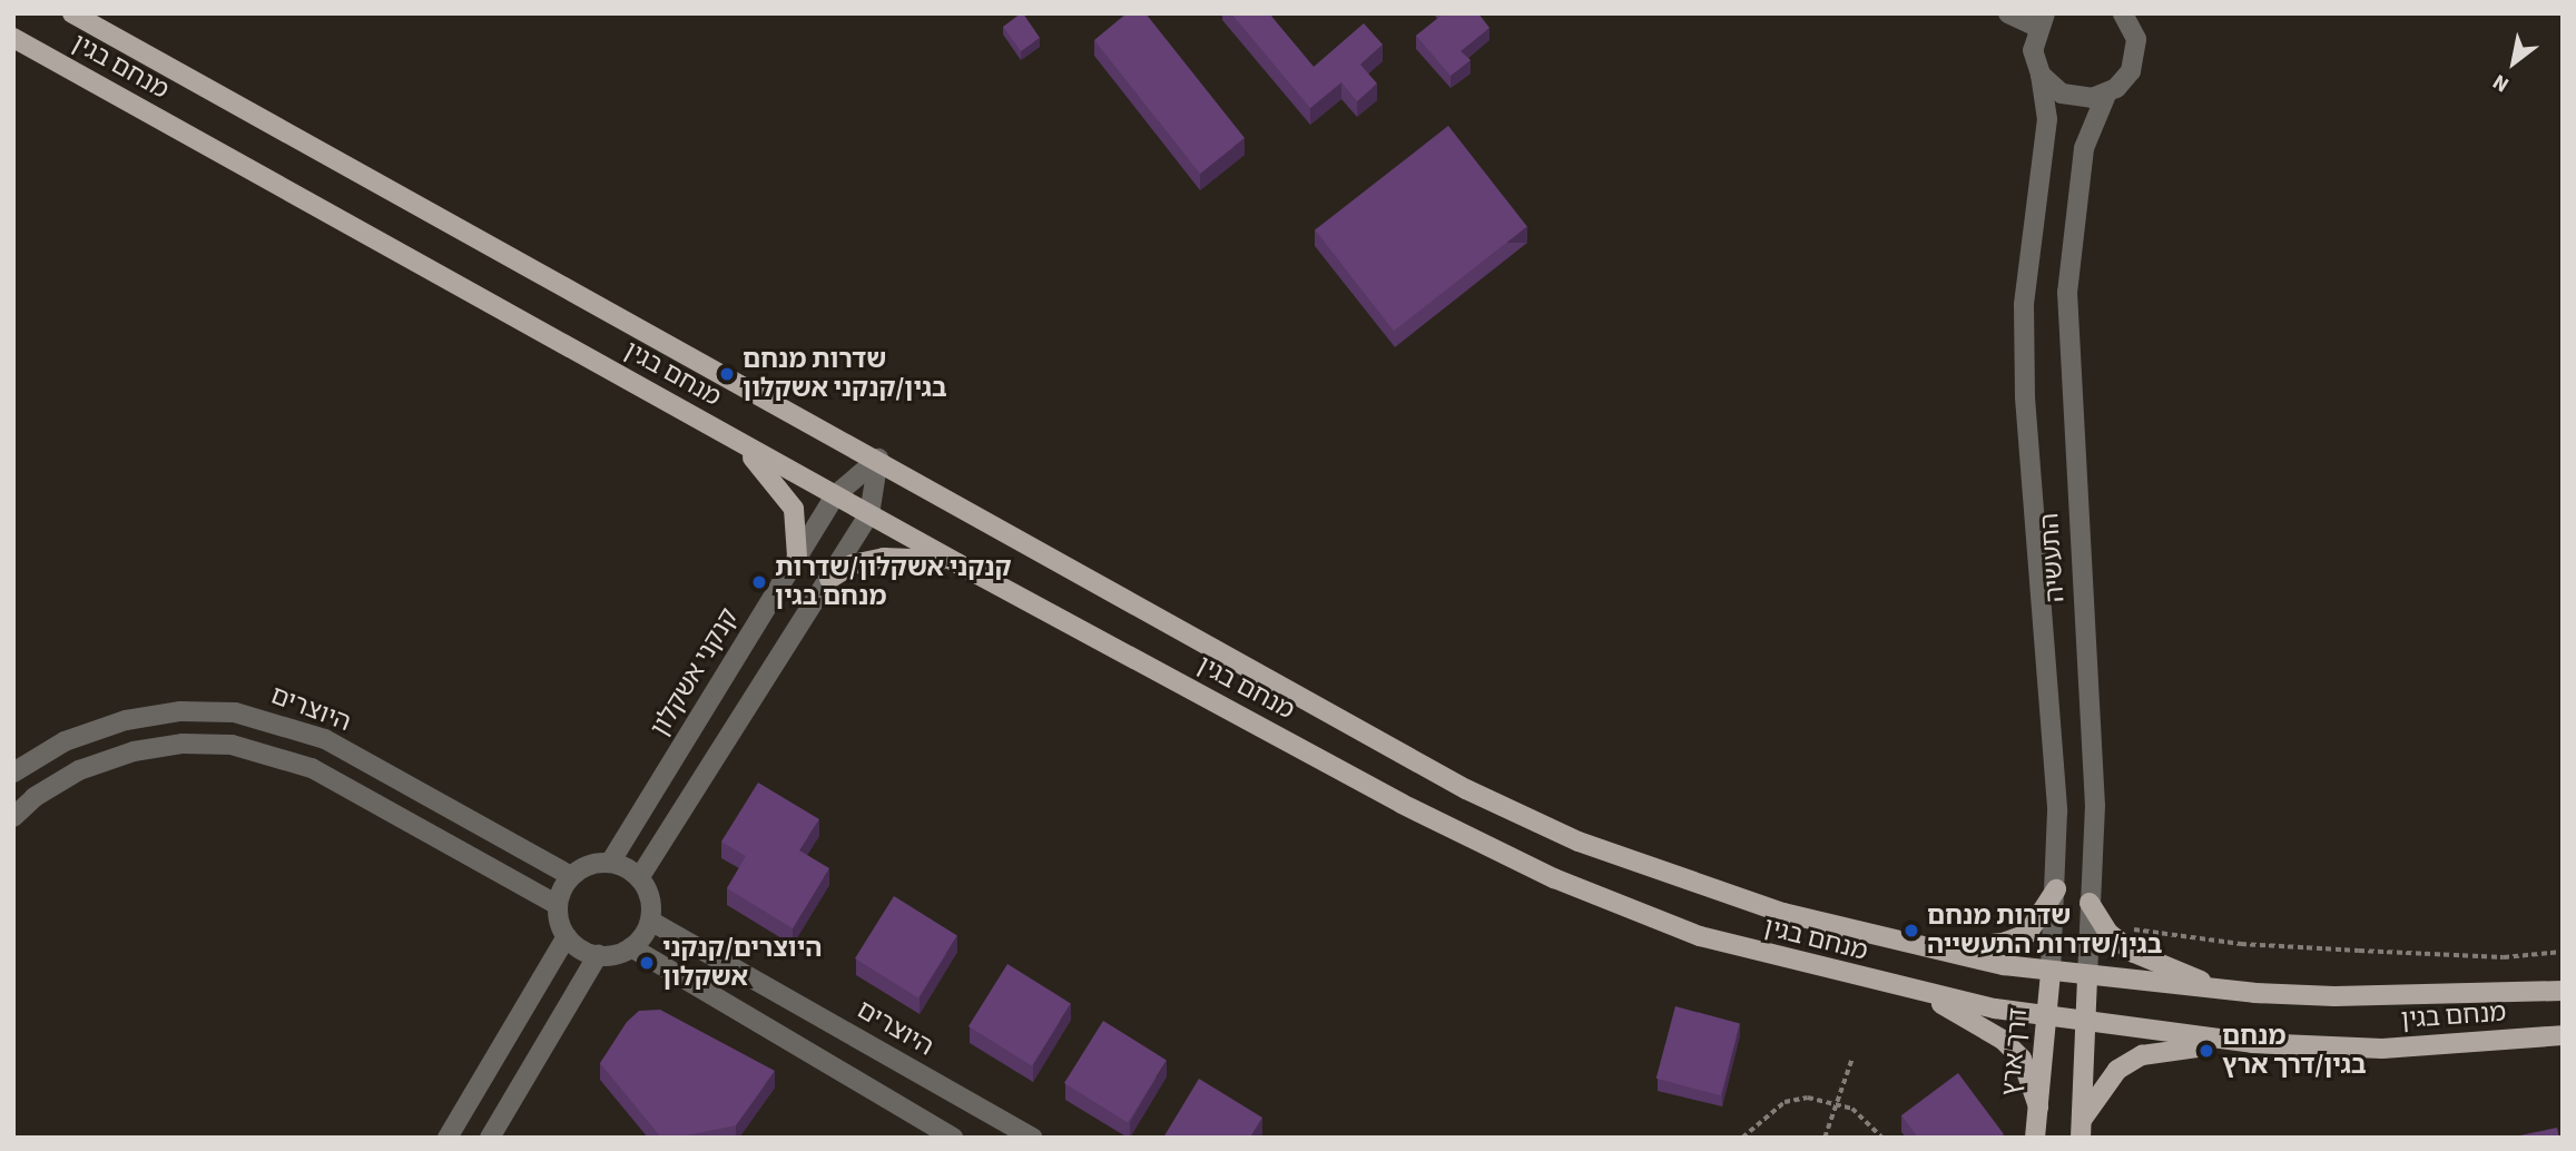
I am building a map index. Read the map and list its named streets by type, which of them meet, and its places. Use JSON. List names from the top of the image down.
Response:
{
  "streets": {
    "main road": ["מנחם בגין", "התעשיה", "דרך ארץ"],
    "street": ["קנקני אשקלון", "היוצרים"]
  },
  "crossings": [
    ["מנחם בגין", "התעשיה"],
    ["מנחם בגין", "קנקני אשקלון"],
    ["מנחם בגין", "דרך ארץ"],
    ["התעשיה", "דרך ארץ"],
    ["קנקני אשקלון", "היוצרים"]
  ],
  "places": [
    "שדרות מנחם בגין/קנקני אשקלון",
    "קנקני אשקלון/שדרות מנחם בגין",
    "שדרות מנחם בגין/שדרות התעשייה",
    "היוצרים/קנקני אשקלון",
    "מנחם בגין/דרך ארץ"
  ],
  "north": "bottom left"
}
